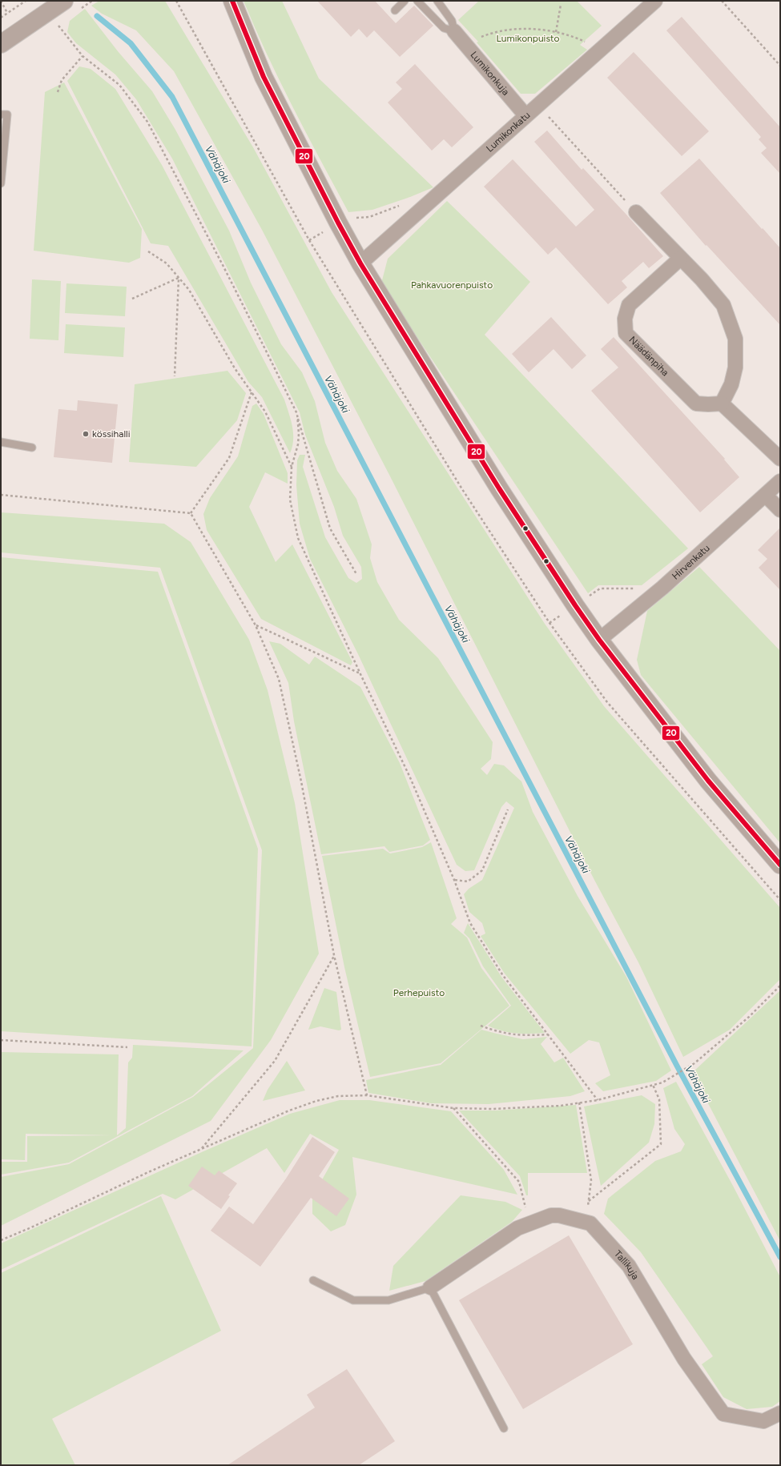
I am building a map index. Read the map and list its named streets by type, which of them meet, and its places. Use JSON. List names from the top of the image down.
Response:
{
  "streets": {
    "street": [
      "Lumikonkuja",
      "Lumikonkatu",
      "Näädänpiha",
      "Hirvenkatu",
      "Tallikuja"
    ]
  },
  "crossings": [
    ["Lumikonkuja", "Lumikonkatu"]
  ],
  "water": ["Vähäjoki"],
  "parks": ["Lumikonpuisto", "Pahkavuorenpuisto", "Perhepuisto"],
  "places": ["kössihalli"],
  "lines": ["transit line 20"]
}
